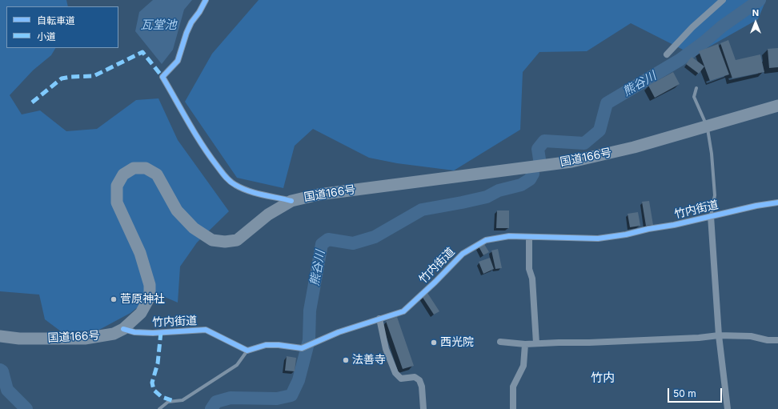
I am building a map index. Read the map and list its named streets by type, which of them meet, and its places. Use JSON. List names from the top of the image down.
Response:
{
  "streets": {
    "highway": ["国道166号"],
    "street": ["竹内街道"]
  },
  "crossings": [
    ["国道166号", "竹内街道"]
  ],
  "districts": ["竹内"],
  "water": ["瓦堂池", "熊谷川"],
  "places": ["菅原神社", "西光院", "法善寺"],
  "legend": ["自転車道", "小道"],
  "scale_bar": "50 m",
  "north": "top"
}
